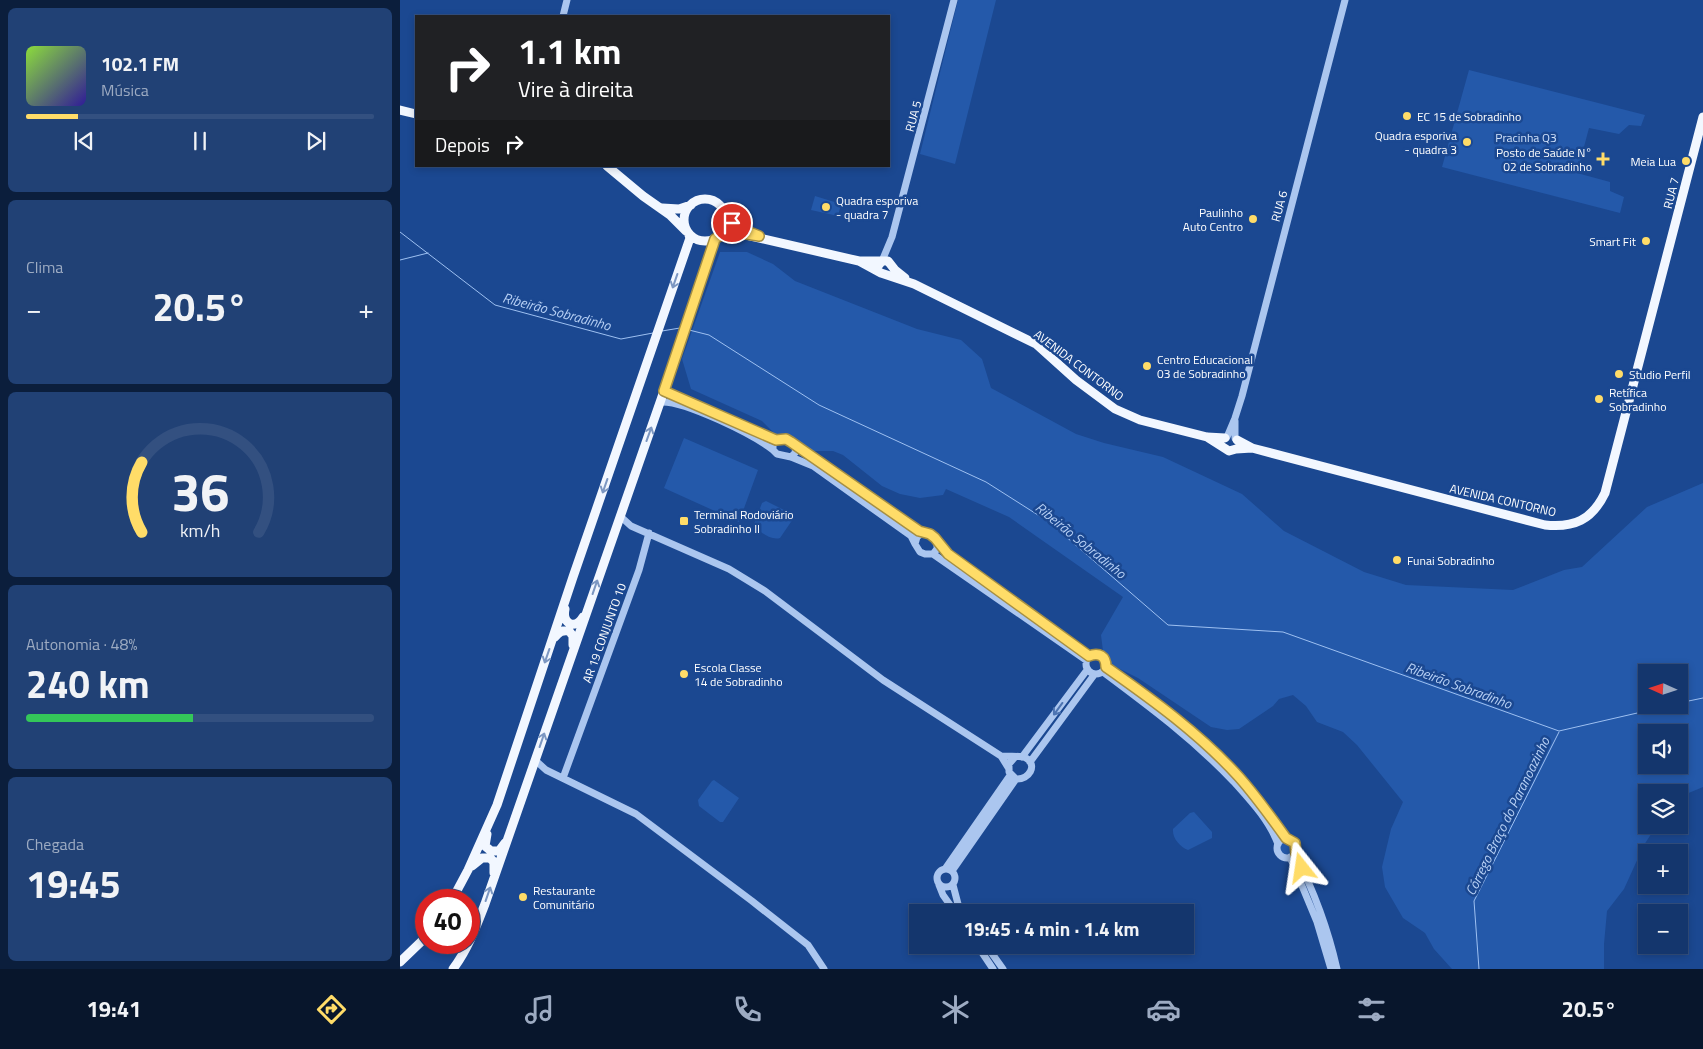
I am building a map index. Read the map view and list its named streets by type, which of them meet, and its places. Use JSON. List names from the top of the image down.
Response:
{
  "streets": {
    "main road": ["RUA 7", "AVENIDA CONTORNO"],
    "street": ["RUA 5", "RUA 6", "AR 19 CONJUNTO 10"]
  },
  "crossings": [
    ["RUA 5", "AVENIDA CONTORNO"],
    ["RUA 7", "AVENIDA CONTORNO"],
    ["RUA 6", "AVENIDA CONTORNO"]
  ],
  "water": ["Ribeirão Sobradinho", "Córrego Braço do Paranoazinho"],
  "parks": ["Pracinha Q3"],
  "places": {
    "other": [
      "EC 15 de Sobradinho",
      "Quadra esporiva - quadra 3",
      "Meia Lua",
      "Quadra esporiva - quadra 7",
      "Paulinho Auto Centro",
      "Smart Fit",
      "Centro Educacional 03 de Sobradinho",
      "Studio Perfil",
      "Retífica Sobradinho",
      "Funai Sobradinho",
      "Escola Classe 14 de Sobradinho",
      "Restaurante Comunitário"
    ],
    "health": ["Posto de Saúde N° 02 de Sobradinho"],
    "transit": ["Terminal Rodoviário Sobradinho II"]
  },
  "north": "left",
  "page": {
    "turn": ["1.1 km", "Vire à direita"],
    "song": ["102.1 FM", "Música"],
    "then": "Depois",
    "tile": [
      "Clima",
      ["Autonomia · 48%", "240 km"],
      ["Chegada", "19:45"]
    ],
    "heat": ["−", "20.5°", "+"],
    "map_buttons": ["+", "−"],
    "limit": "40",
    "trip": "19:45 · 4 min · 1.4 km",
    "tabs": ["19:41", "20.5°"],
    "gauge": ["36", "km/h"]
  }
}
